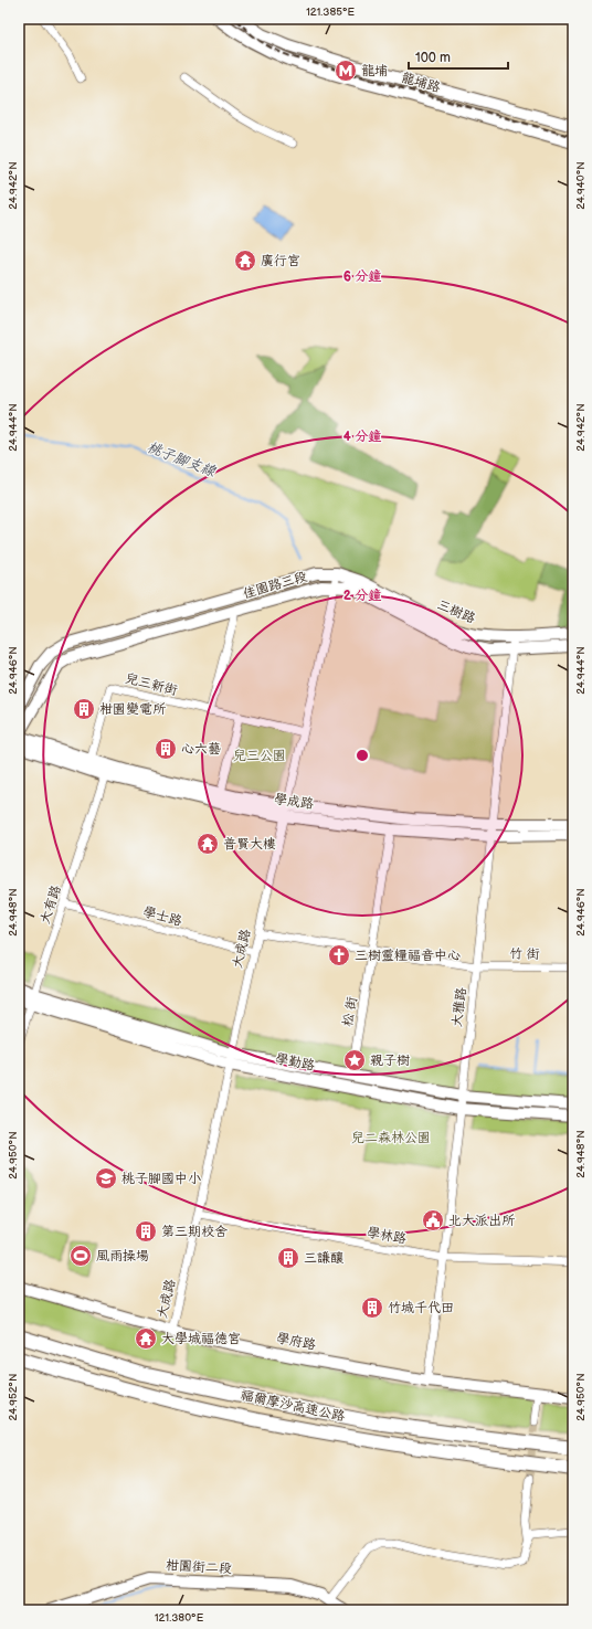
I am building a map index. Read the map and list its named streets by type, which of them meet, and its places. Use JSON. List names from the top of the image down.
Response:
{
  "streets": {
    "highway": ["福爾摩沙高速公路"],
    "street": [
      "龍埔路",
      "佳園路三段",
      "三樹路",
      "兒三新街",
      "學成路",
      "大有路",
      "學士路",
      "大成路",
      "竹 街",
      "大雅路",
      "松 街",
      "學勤路",
      "學林路",
      "學府路",
      "柑園街二段"
    ]
  },
  "crossings": [
    ["佳園路三段", "三樹路"],
    ["佳園路三段", "學成路"],
    ["佳園路三段", "大成路"],
    ["佳園路三段", "大雅路"],
    ["三樹路", "大成路"],
    ["三樹路", "大雅路"],
    ["兒三新街", "學成路"],
    ["兒三新街", "大成路"],
    ["學成路", "大有路"],
    ["學成路", "大成路"],
    ["學成路", "大雅路"],
    ["學成路", "松 街"],
    ["大有路", "學士路"],
    ["大有路", "學勤路"],
    ["學士路", "大成路"],
    ["大成路", "學勤路"],
    ["大成路", "學林路"],
    ["大成路", "學府路"],
    ["竹 街", "大雅路"],
    ["大雅路", "學勤路"],
    ["大雅路", "學林路"],
    ["大雅路", "學府路"],
    ["松 街", "學勤路"]
  ],
  "water": ["桃子腳支線"],
  "parks": ["兒三公園", "兒二森林公園"],
  "places": {
    "metro station": ["龍埔"],
    "temple": ["廣行宮", "普賢大樓", "大學城福德宮"],
    "building": [
      "柑園變電所",
      "心六藝",
      "第三期校舍",
      "三謙釀",
      "竹城千代田"
    ],
    "church": ["三樹靈糧福音中心"],
    "place": ["親子樹"],
    "school or university": ["桃子腳國中小"],
    "public building": ["北大派出所"],
    "sports": ["風雨操場"]
  },
  "scale_bar": "100 m",
  "coordinates": [
    "121.385°E",
    "24.940°N",
    "24.942°N",
    "24.944°N",
    "24.946°N",
    "24.948°N",
    "24.950°N",
    "24.952°N",
    "121.380°E"
  ],
  "rings": ["6 分鐘", "4 分鐘", "2 分鐘"]
}
